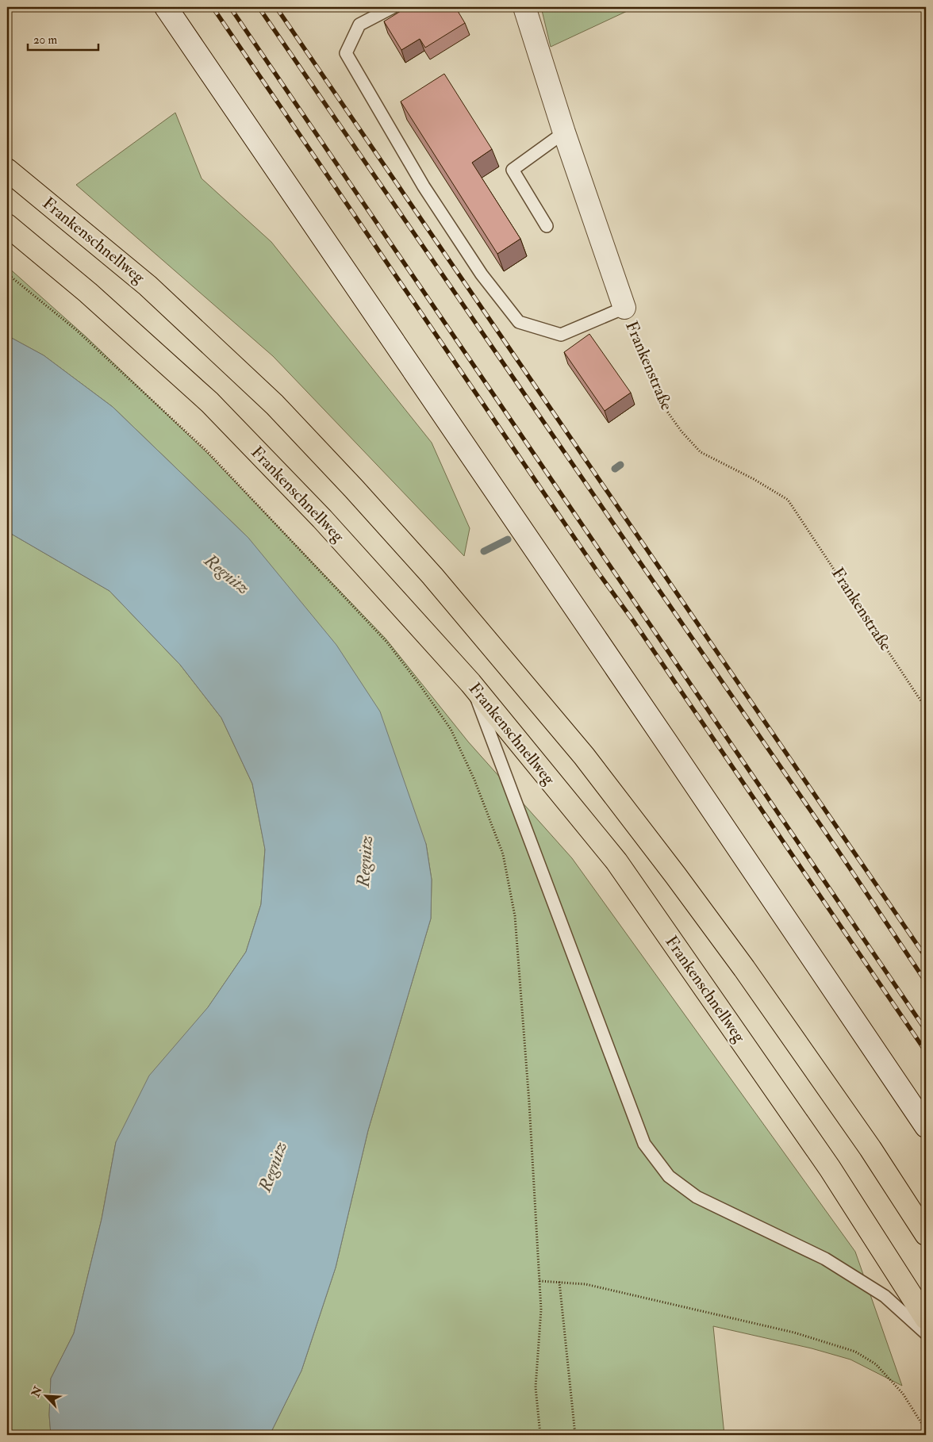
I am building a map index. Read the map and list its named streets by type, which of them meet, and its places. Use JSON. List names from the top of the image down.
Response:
{
  "streets": {
    "highway": ["Frankenschnellweg"],
    "main road": ["Frankenstraße"]
  },
  "water": ["Regnitz"],
  "scale_bar": "20 m",
  "north": "top left"
}
